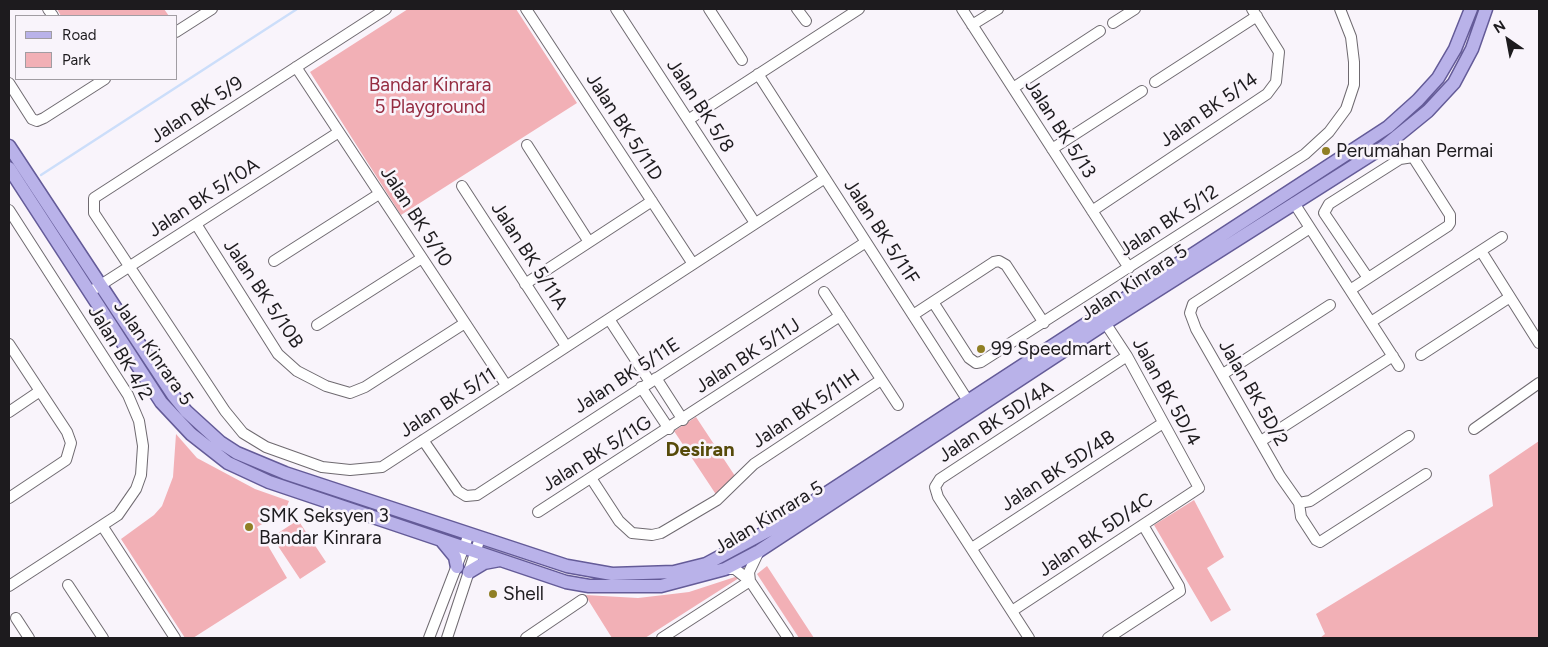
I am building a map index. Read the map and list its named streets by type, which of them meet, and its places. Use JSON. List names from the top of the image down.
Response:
{
  "streets": {
    "main road": ["Jalan Kinrara 5"],
    "street": [
      "Jalan BK 5/8",
      "Jalan BK 5/9",
      "Jalan BK 5/14",
      "Jalan BK 5/11D",
      "Jalan BK 5/13",
      "Jalan BK 5/10A",
      "Jalan BK 5/10",
      "Jalan BK 5/12",
      "Jalan BK 5/11F",
      "Jalan BK 5/11A",
      "Jalan BK 5/10B",
      "Jalan BK 4/2",
      "Jalan BK 5/11J",
      "Jalan BK 5/11E",
      "Jalan BK 5D/4",
      "Jalan BK 5D/2",
      "Jalan BK 5/11",
      "Jalan BK 5/11H",
      "Jalan BK 5D/4A",
      "Jalan BK 5/11G",
      "Jalan BK 5D/4B",
      "Jalan BK 5D/4C"
    ]
  },
  "crossings": [
    ["Jalan BK 5/8", "Jalan BK 5/11"],
    ["Jalan BK 5/9", "Jalan BK 5/10A"],
    ["Jalan BK 5/9", "Jalan BK 5/10"],
    ["Jalan BK 5/9", "Jalan BK 5/11"],
    ["Jalan BK 5/14", "Jalan BK 5/13"],
    ["Jalan BK 5/11D", "Jalan BK 5/11"],
    ["Jalan BK 5/13", "Jalan BK 5/12"],
    ["Jalan BK 5/10A", "Jalan BK 5/10"],
    ["Jalan BK 5/10A", "Jalan Kinrara 5"],
    ["Jalan BK 5/10A", "Jalan BK 5/10B"],
    ["Jalan BK 5/10A", "Jalan BK 5/11"],
    ["Jalan BK 5/10", "Jalan BK 5/10B"],
    ["Jalan BK 5/10", "Jalan BK 5/11"],
    ["Jalan BK 5/11F", "Jalan Kinrara 5"],
    ["Jalan BK 5/11F", "Jalan BK 5/11E"],
    ["Jalan BK 5/11F", "Jalan BK 5/11"],
    ["Jalan BK 5/11A", "Jalan BK 5/11"],
    ["Jalan Kinrara 5", "Jalan BK 5D/4"],
    ["Jalan BK 5/11J", "Jalan BK 5/11G"],
    ["Jalan BK 5/11E", "Jalan BK 5/11"],
    ["Jalan BK 5D/4", "Jalan BK 5D/4A"],
    ["Jalan BK 5D/4", "Jalan BK 5D/4B"],
    ["Jalan BK 5D/4", "Jalan BK 5D/4C"],
    ["Jalan BK 5/11H", "Jalan BK 5/11G"],
    ["Jalan BK 5D/4A", "Jalan BK 5D/4B"],
    ["Jalan BK 5D/4A", "Jalan BK 5D/4C"]
  ],
  "districts": ["Desiran"],
  "parks": ["Bandar Kinrara 5 Playground"],
  "places": [
    "Perumahan Permai",
    "99 Speedmart",
    "SMK Seksyen 3 Bandar Kinrara",
    "Shell"
  ],
  "legend": ["Road", "Park"],
  "north": "top left"
}
